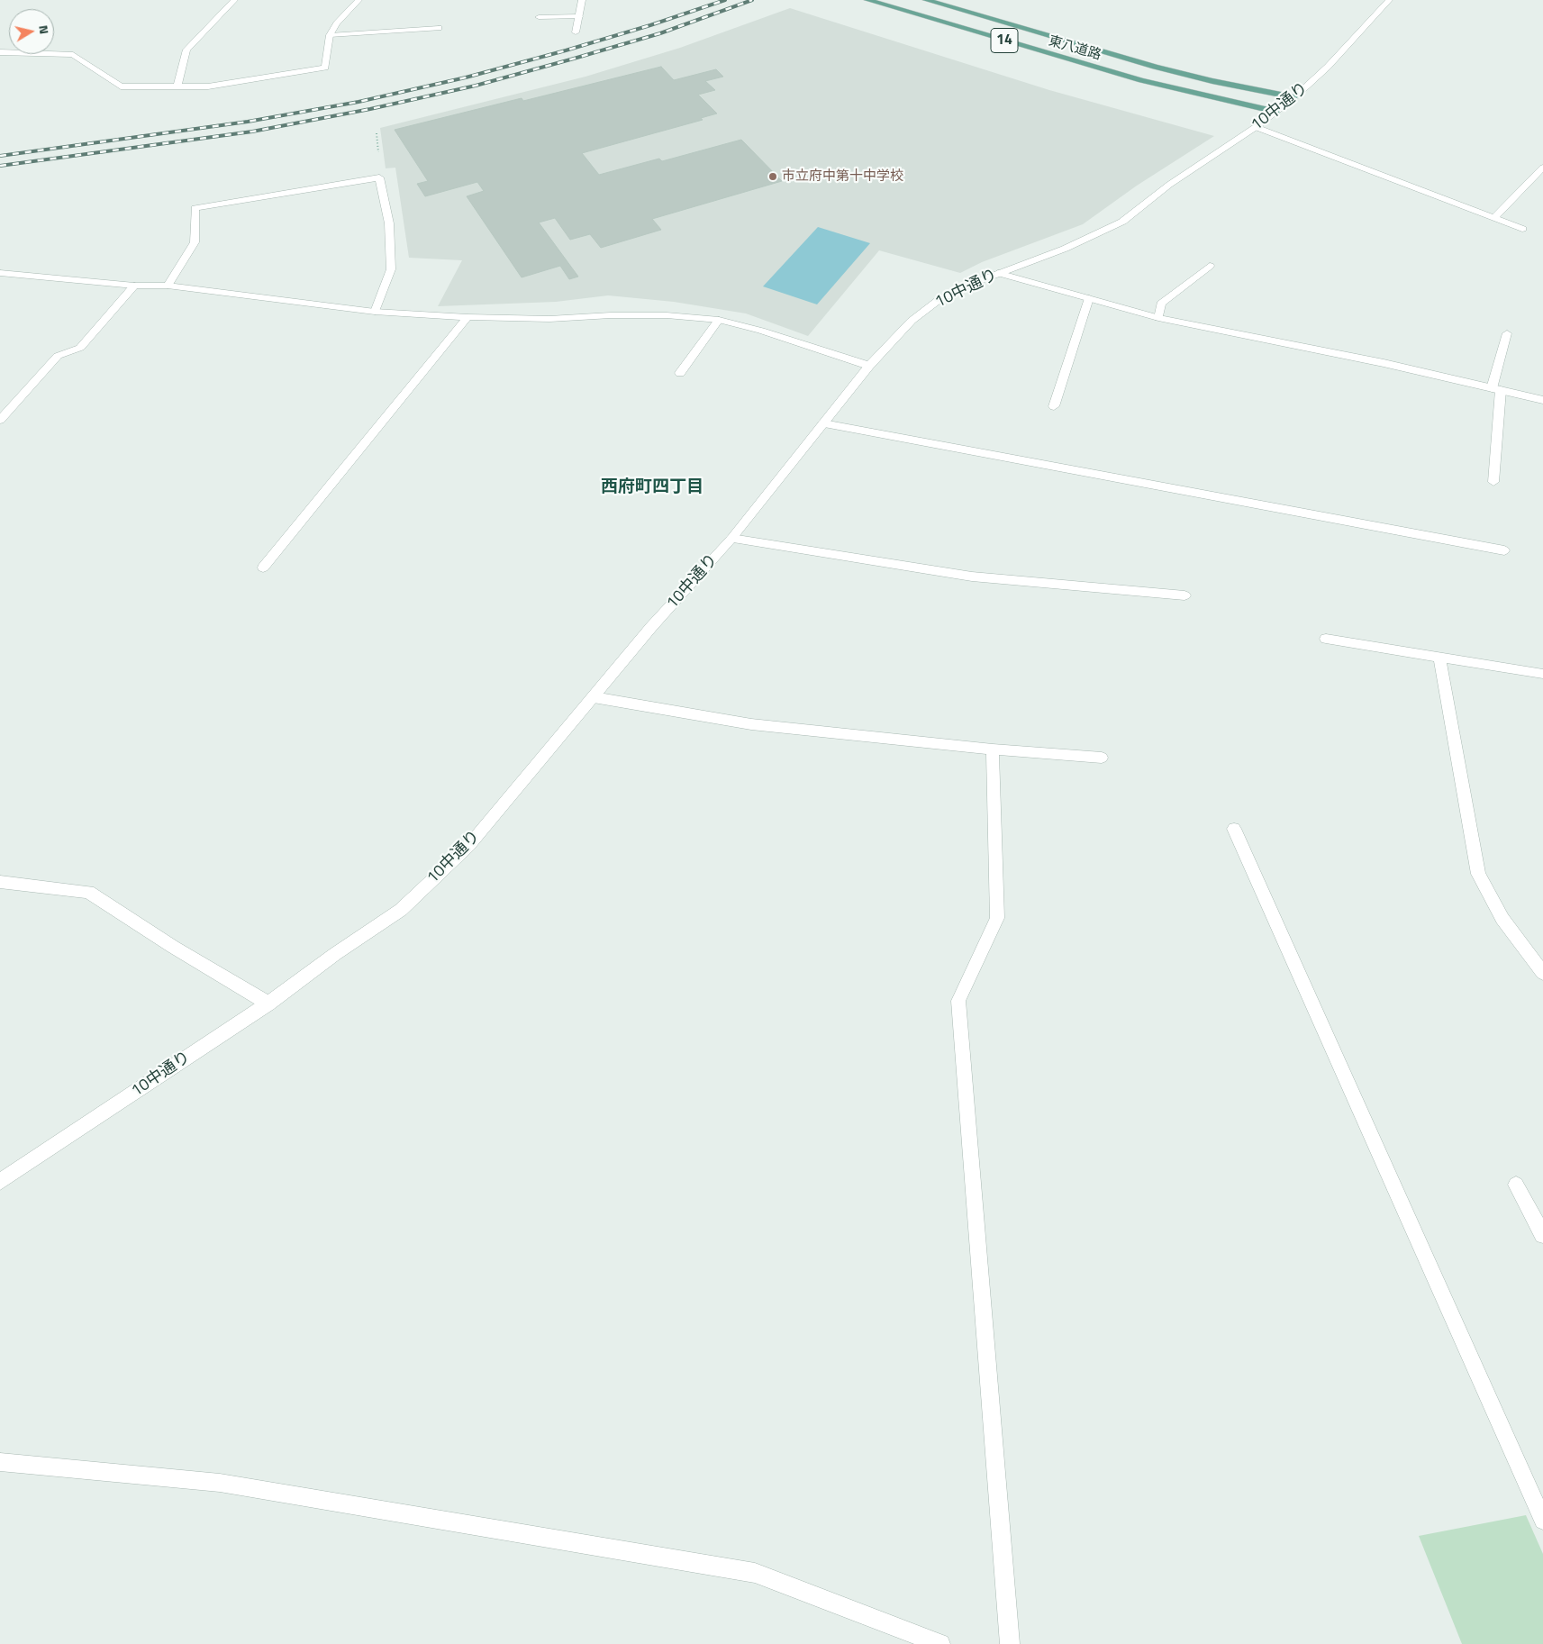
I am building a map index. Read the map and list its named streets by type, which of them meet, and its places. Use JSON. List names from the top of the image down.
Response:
{
  "streets": {
    "main road": ["14", "東八道路"],
    "street": ["10中通り"]
  },
  "crossings": [
    ["東八道路", "10中通り"]
  ],
  "districts": ["西府町四丁目"],
  "places": ["市立府中第十中学校"],
  "north": "right"
}
